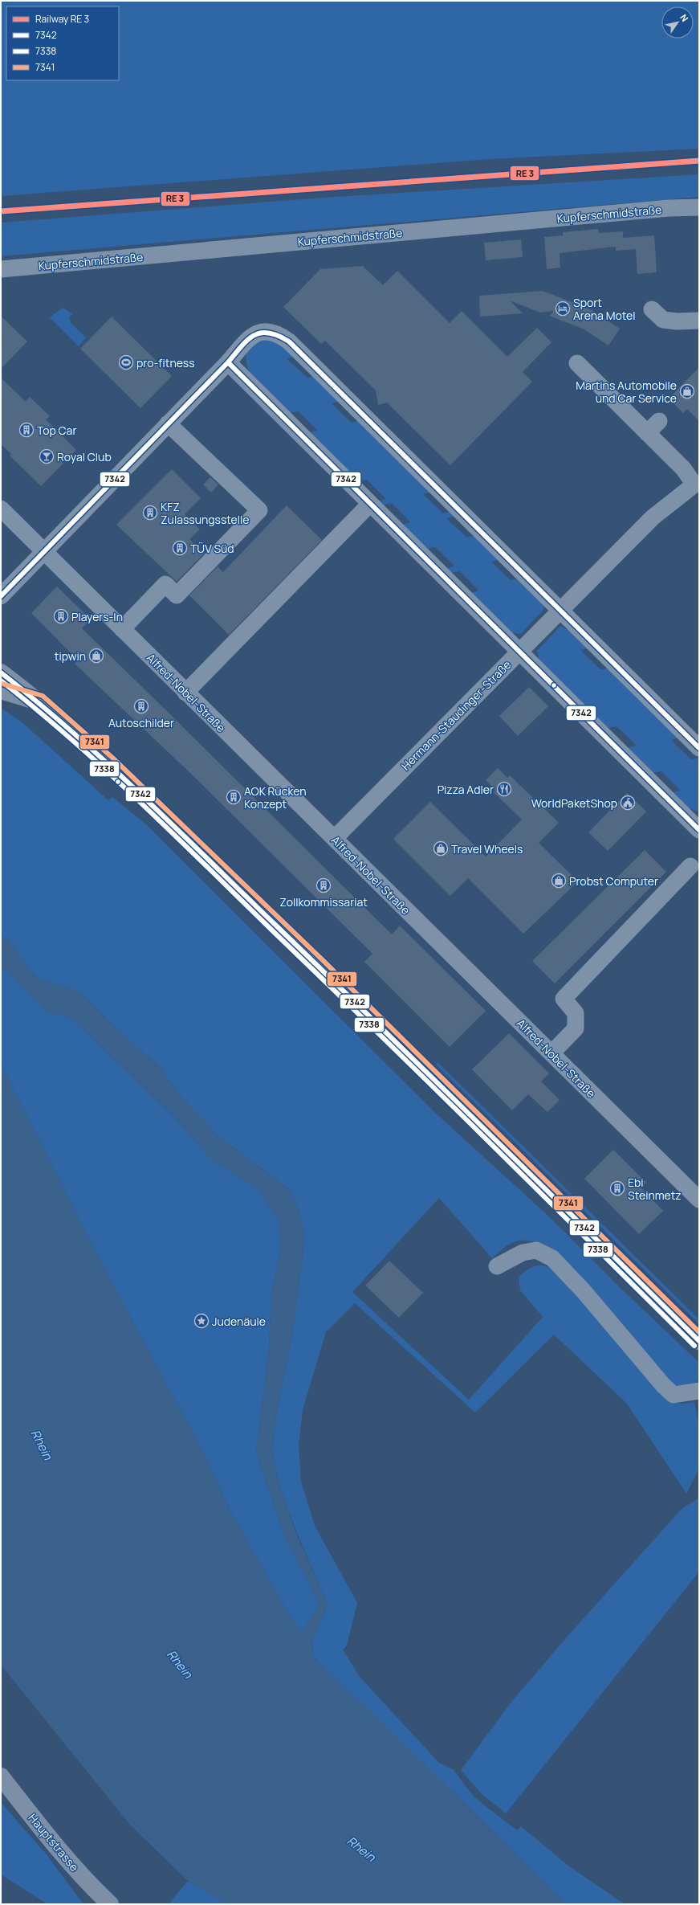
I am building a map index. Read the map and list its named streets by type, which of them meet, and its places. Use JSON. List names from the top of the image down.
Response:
{
  "streets": {
    "main road": ["Hauptstrasse"],
    "street": ["Kupferschmidstraße", "Alfred-Nobel-Straße", "Hermann-Staudinger-Straße"]
  },
  "crossings": [
    ["Alfred-Nobel-Straße", "Hermann-Staudinger-Straße"]
  ],
  "water": ["Rhein"],
  "places": {
    "hotel": ["Sport Arena Motel"],
    "sports": ["pro-fitness"],
    "shop": [
      "Martins Automobile und Car Service",
      "tipwin",
      "Travel Wheels",
      "Probst Computer"
    ],
    "building": [
      "Top Car",
      "KFZ Zulassungsstelle",
      "TÜV Süd",
      "Players-In",
      "Autoschilder",
      "AOK Rücken Konzept",
      "Zollkommissariat",
      "Ebi Steinmetz"
    ],
    "bar": ["Royal Club"],
    "restaurant": ["Pizza Adler"],
    "public building": ["WorldPaketShop"],
    "place": ["Judenäule"]
  },
  "lines": ["transit line 7342", "transit line 7338", "transit line 7341"],
  "legend": [
    "Railway RE 3",
    "7342",
    "7338",
    "7341"
  ],
  "north": "top right"
}
